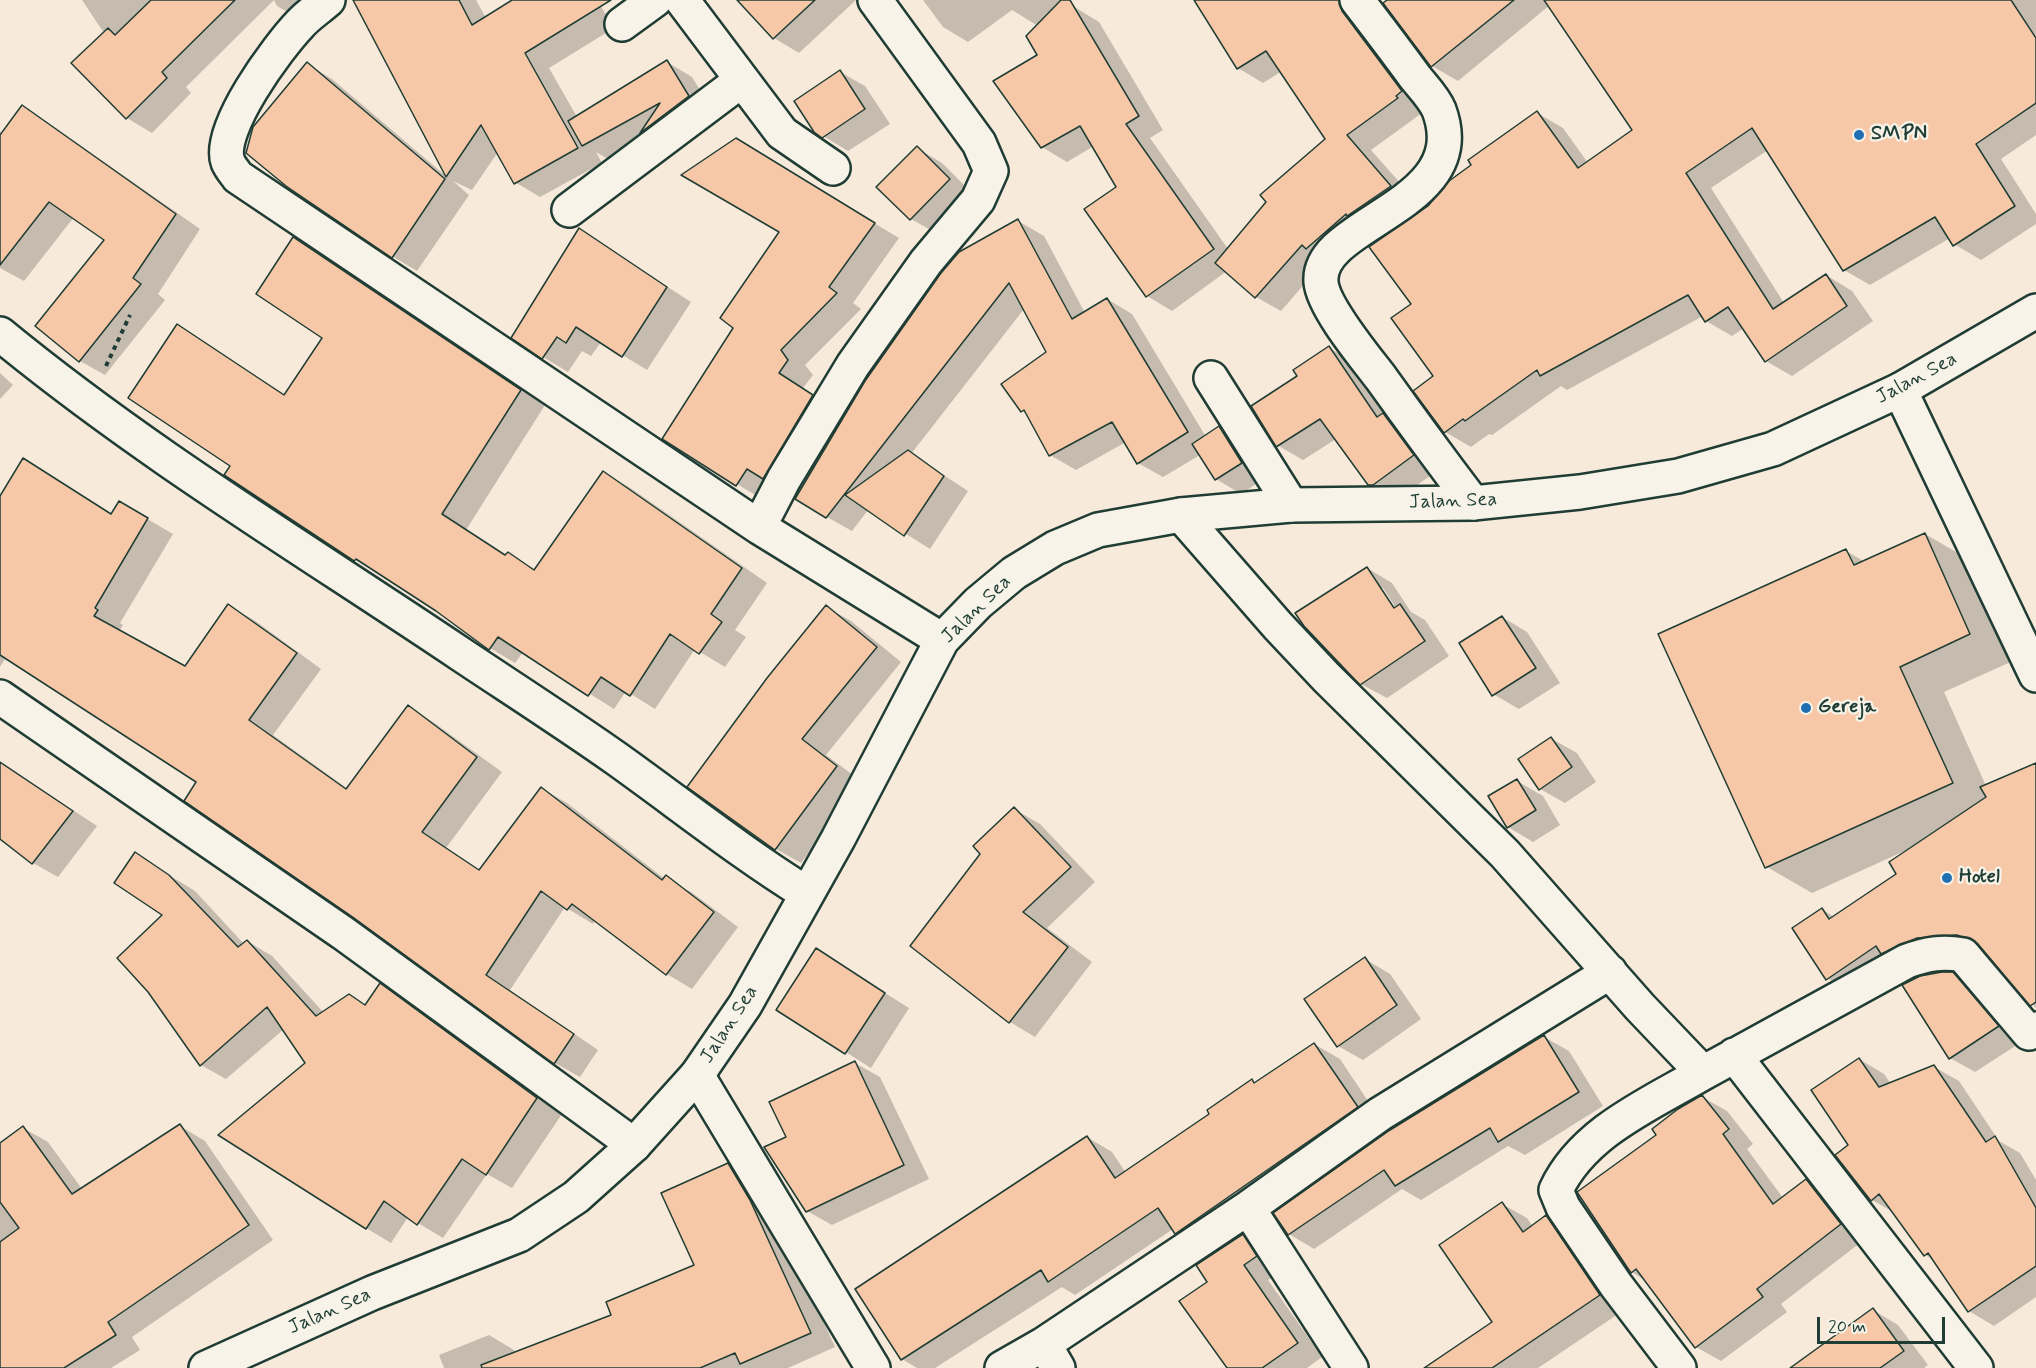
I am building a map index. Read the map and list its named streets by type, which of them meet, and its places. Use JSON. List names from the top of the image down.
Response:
{
  "streets": {
    "street": ["Jalan Sea"]
  },
  "places": ["SMPN", "Gereja", "Hotel"],
  "scale_bar": "20 m"
}
